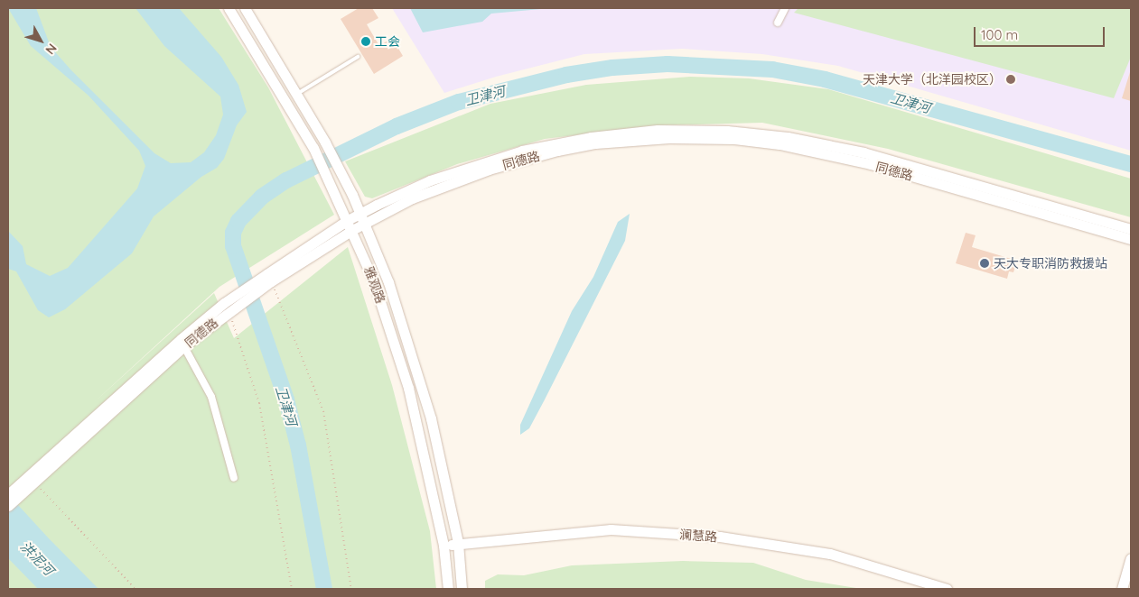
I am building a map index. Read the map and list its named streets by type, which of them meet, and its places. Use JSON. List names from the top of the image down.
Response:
{
  "streets": {
    "main road": ["同德路", "雅观路", "澜慧路"]
  },
  "crossings": [
    ["同德路", "雅观路"],
    ["雅观路", "澜慧路"]
  ],
  "water": ["卫津河", "洪泥河"],
  "places": ["工会", "天津大学（北洋园校区）", "天大专职消防救援站"],
  "scale_bar": "100 m",
  "north": "bottom right"
}
